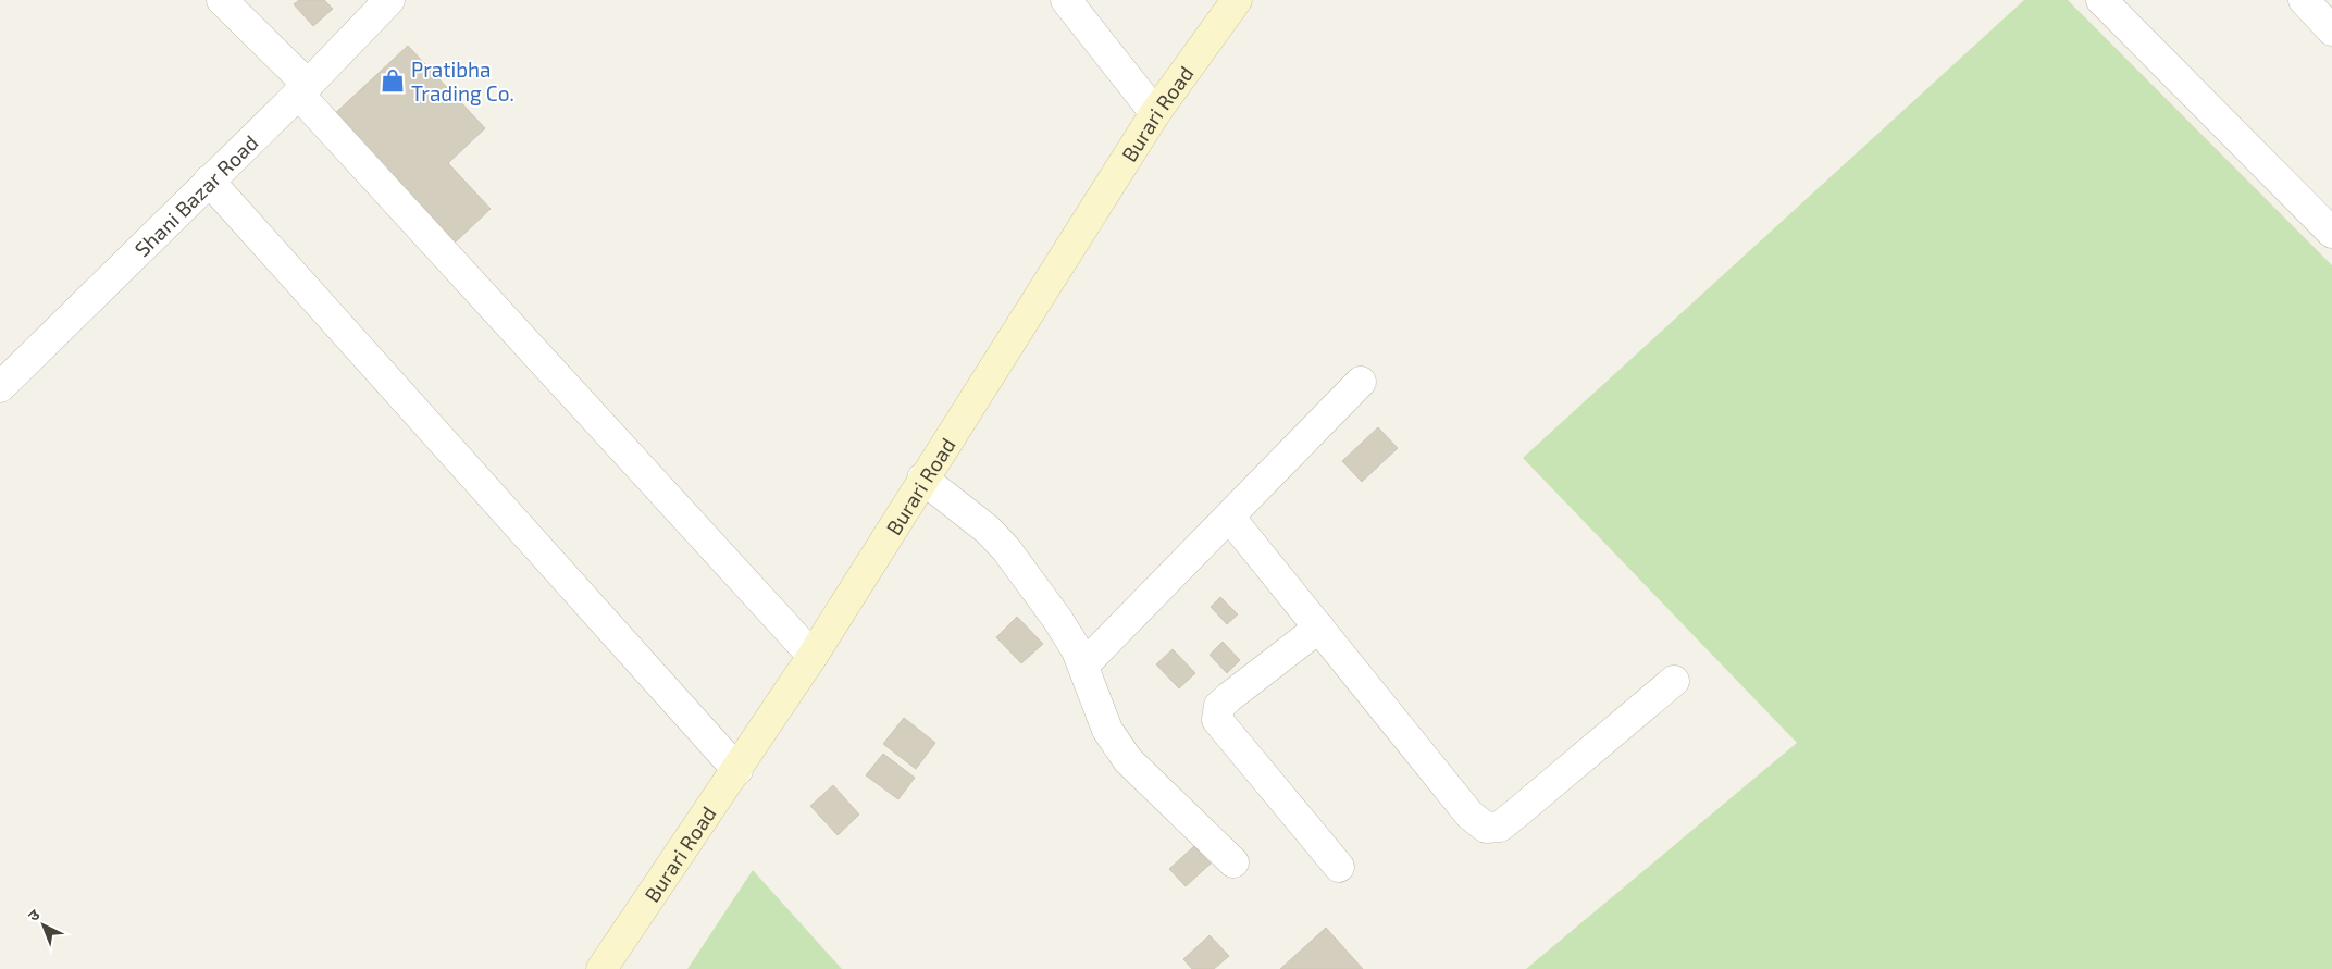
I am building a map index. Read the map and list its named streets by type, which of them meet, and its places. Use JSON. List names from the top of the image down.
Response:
{
  "streets": {
    "main road": ["Burari Road"],
    "street": ["Shani Bazar Road"]
  },
  "places": {
    "shop": ["Pratibha Trading Co."]
  },
  "north": "top left"
}
